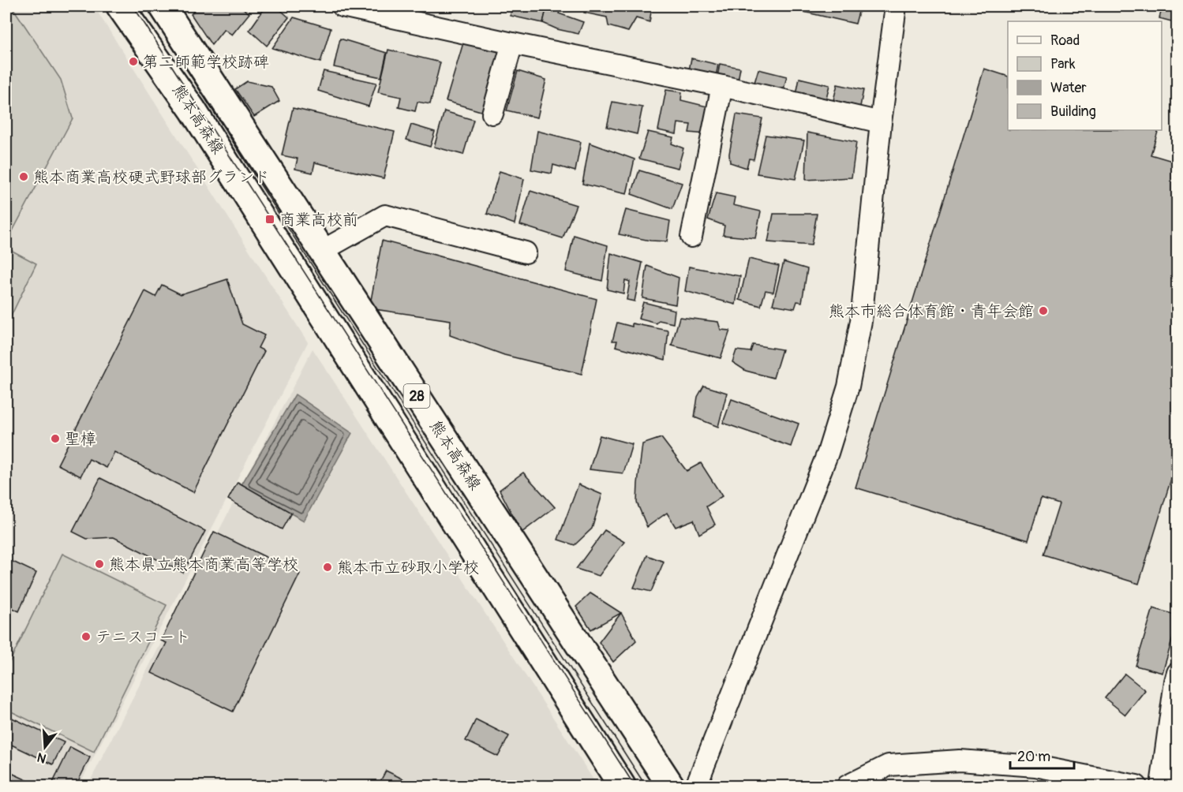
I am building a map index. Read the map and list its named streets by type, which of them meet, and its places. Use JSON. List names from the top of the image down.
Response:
{
  "streets": {
    "main road": ["熊本高森線", "28"]
  },
  "places": {
    "other": [
      "第二師範学校跡碑",
      "熊本商業高校硬式野球部グランド",
      "熊本市総合体育館・青年会館",
      "聖樟",
      "熊本県立熊本商業高等学校",
      "熊本市立砂取小学校",
      "テニスコート"
    ],
    "transit": ["商業高校前"]
  },
  "legend": [
    "Road",
    "Park",
    "Water",
    "Building"
  ],
  "scale_bar": "20 m",
  "north": "bottom"
}
